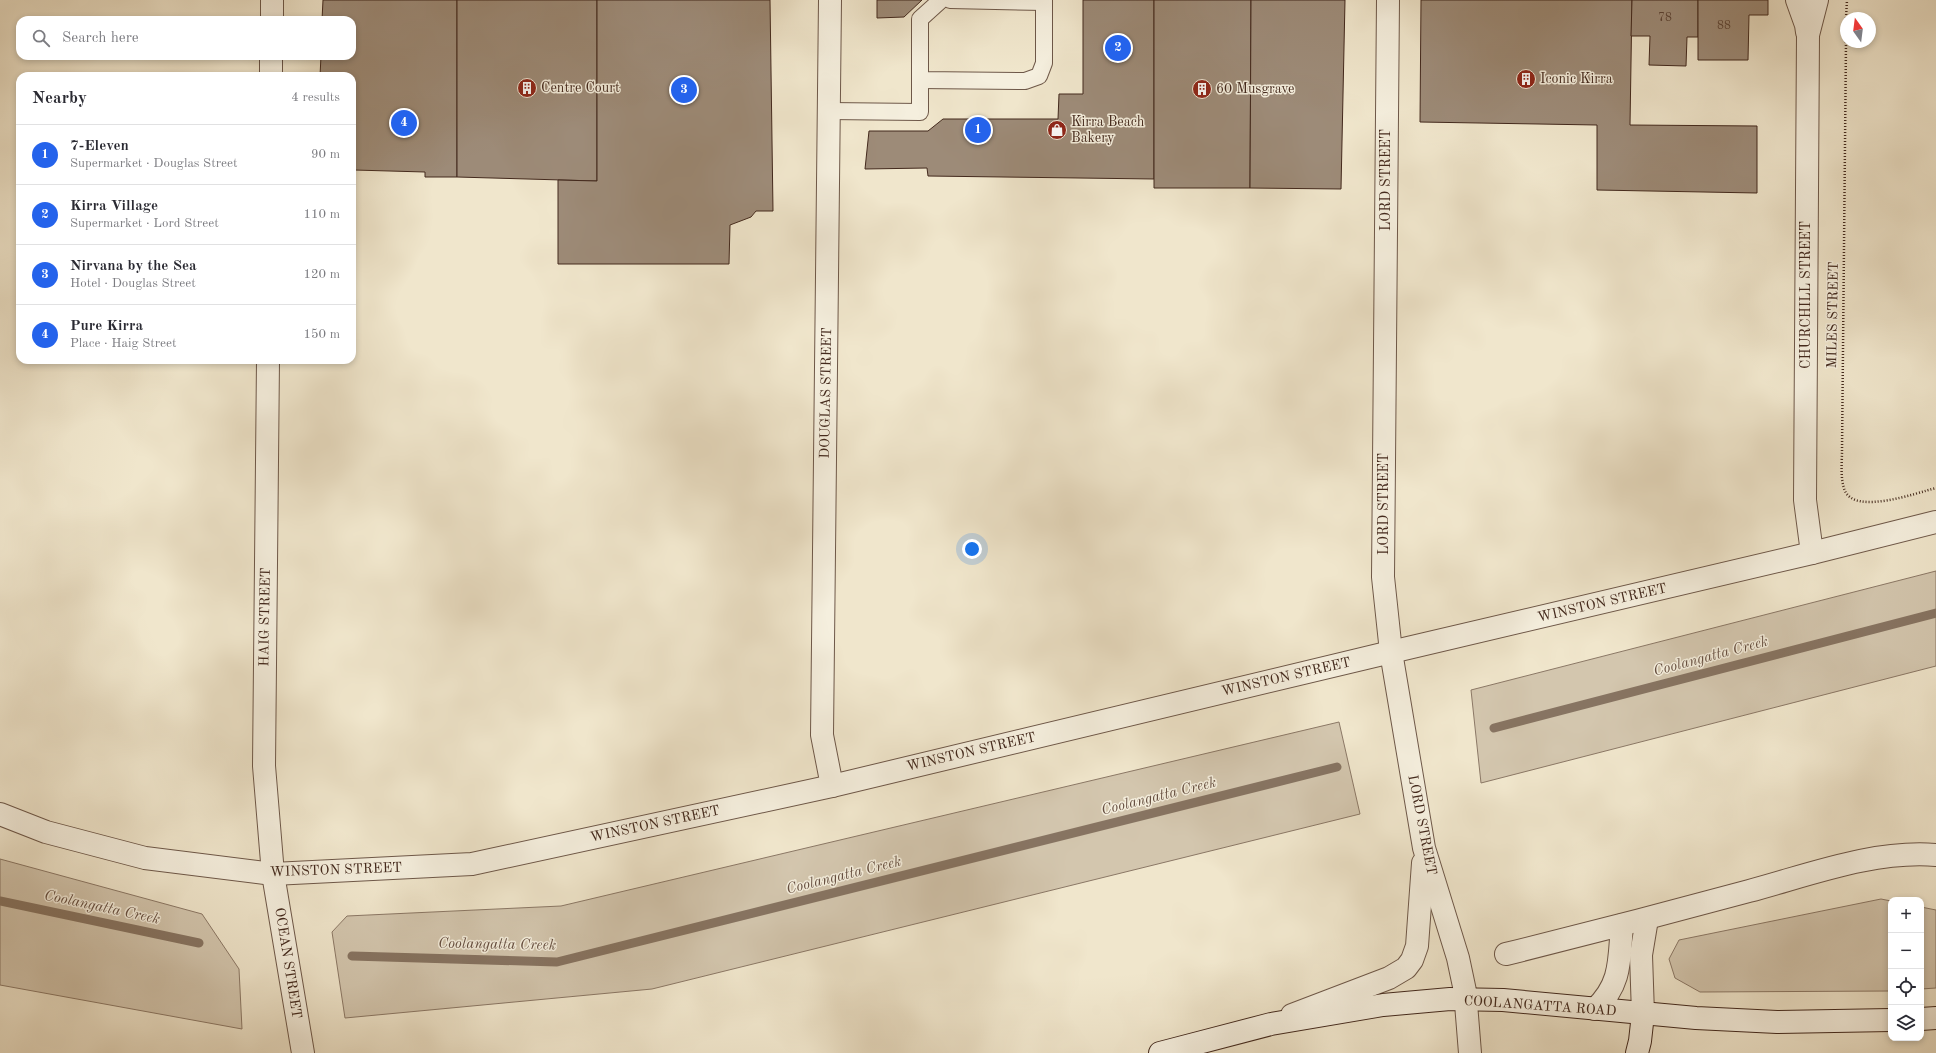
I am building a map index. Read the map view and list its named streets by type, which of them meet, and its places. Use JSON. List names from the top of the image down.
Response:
{
  "streets": {
    "street": [
      "LORD STREET",
      "CHURCHILL STREET",
      "DOUGLAS STREET",
      "WINSTON STREET",
      "HAIG STREET",
      "OCEAN STREET",
      "COOLANGATTA ROAD"
    ],
    "path": ["MILES STREET"]
  },
  "crossings": [
    ["LORD STREET", "WINSTON STREET"],
    ["LORD STREET", "COOLANGATTA ROAD"],
    ["CHURCHILL STREET", "WINSTON STREET"],
    ["DOUGLAS STREET", "WINSTON STREET"],
    ["WINSTON STREET", "HAIG STREET"],
    ["WINSTON STREET", "OCEAN STREET"],
    ["HAIG STREET", "OCEAN STREET"]
  ],
  "water": ["Coolangatta Creek"],
  "places": {
    "building": ["Iconic Kirra", "Centre Court", "60 Musgrave"],
    "shop": ["Kirra Beach Bakery"]
  },
  "house_numbers": ["78", "88"],
  "north": "top",
  "page": {
    "search": "Search here",
    "pins": [
      "2",
      "3",
      "4",
      "1"
    ],
    "heading": ["Nearby", "4 results"],
    "list": [
      {
        "mark": "1",
        "name": "7-Eleven",
        "note": "Supermarket · Douglas Street",
        "value": "90 m"
      },
      {
        "mark": "2",
        "name": "Kirra Village",
        "note": "Supermarket · Lord Street",
        "value": "110 m"
      },
      {
        "mark": "3",
        "name": "Nirvana by the Sea",
        "note": "Hotel · Douglas Street",
        "value": "120 m"
      },
      {
        "mark": "4",
        "name": "Pure Kirra",
        "note": "Place · Haig Street",
        "value": "150 m"
      }
    ],
    "map_buttons": ["+", "−"]
  }
}
